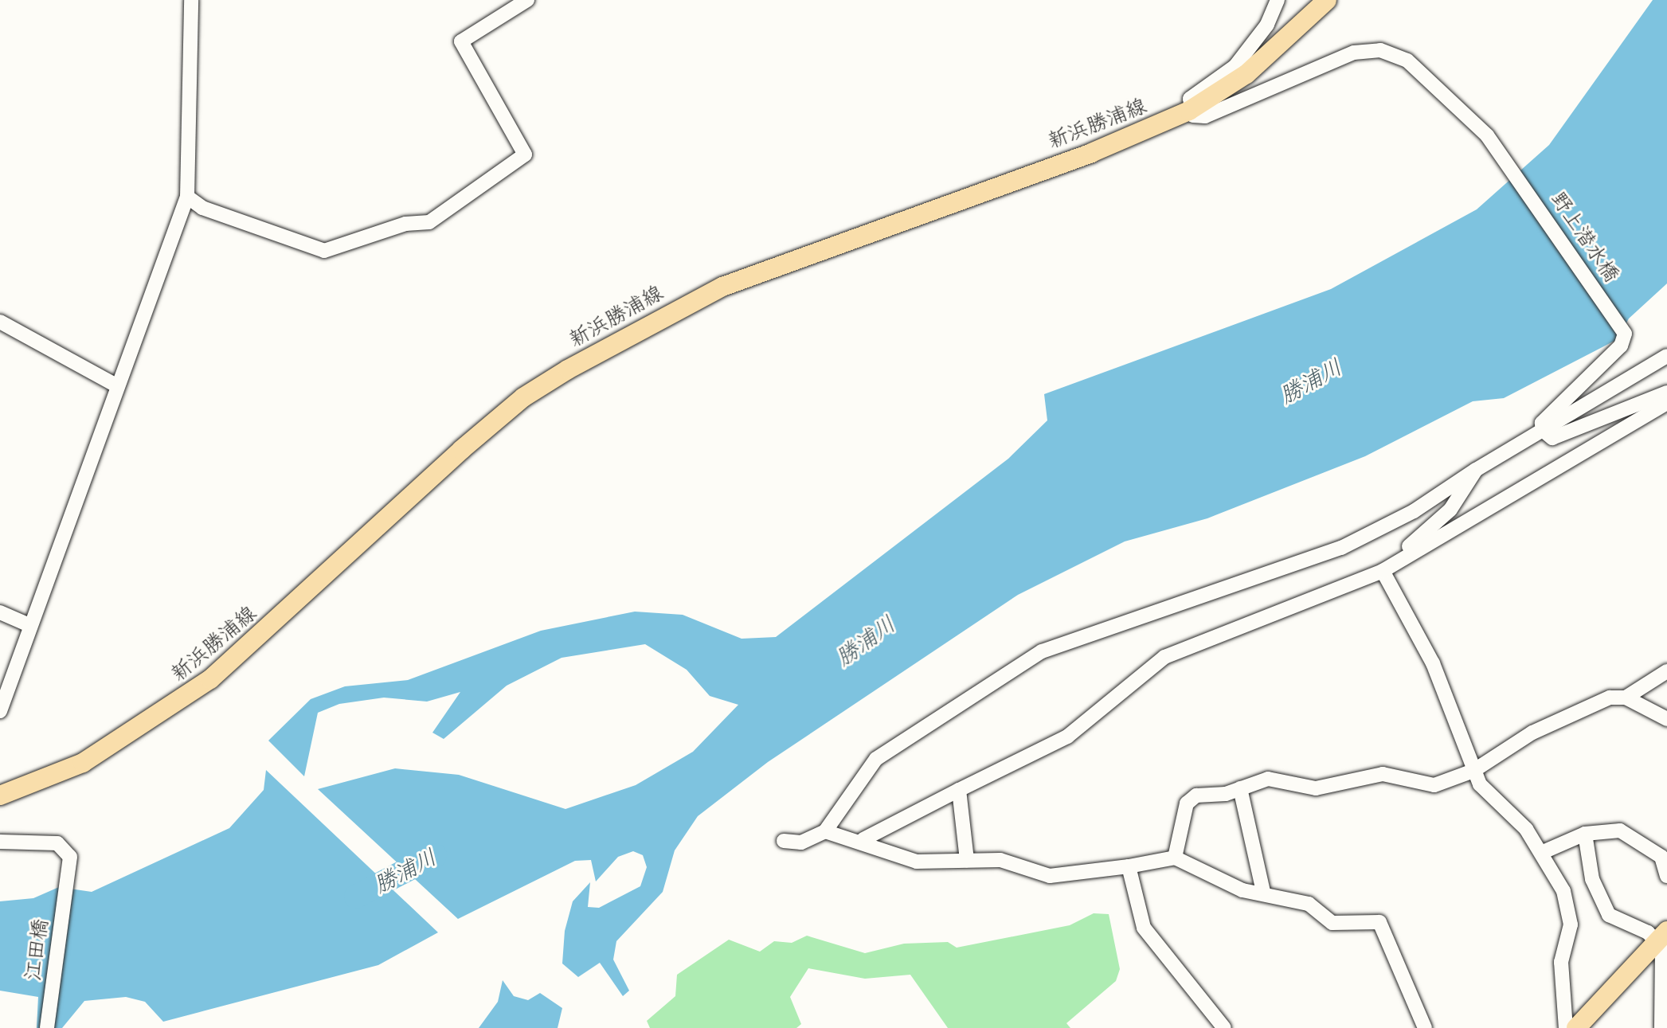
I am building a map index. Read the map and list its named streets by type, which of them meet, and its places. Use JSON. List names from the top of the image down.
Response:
{
  "streets": {
    "main road": ["新浜勝浦線"],
    "street": ["野上潜水橋", "江田橋"]
  },
  "crossings": [
    ["新浜勝浦線", "野上潜水橋"]
  ],
  "water": ["勝浦川"]
}
